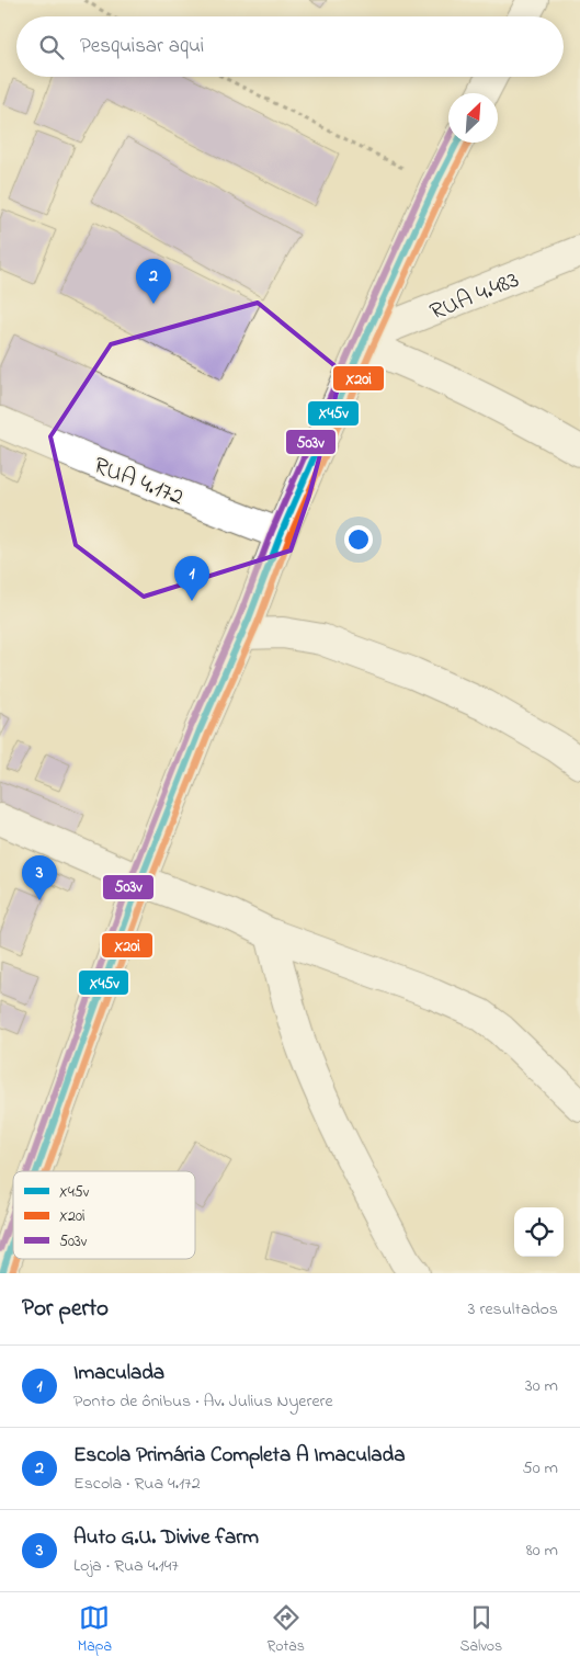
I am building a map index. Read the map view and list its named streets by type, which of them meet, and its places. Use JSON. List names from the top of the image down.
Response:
{
  "streets": {
    "street": ["RUA 4.483", "RUA 4.172"]
  },
  "lines": ["transit line 503v", "transit line X45v", "transit line X20i"],
  "legend": ["X45v", "X20i", "503v"],
  "north": "top right",
  "page": {
    "search": "Pesquisar aqui",
    "pins": ["2", "1", "3"],
    "heading": ["Por perto", "3 resultados"],
    "list": [
      {
        "mark": "1",
        "name": "Imaculada",
        "note": "Ponto de ônibus · Av. Julius Nyerere",
        "value": "30 m"
      },
      {
        "mark": "2",
        "name": "Escola Primária Completa A Imaculada",
        "note": "Escola · Rua 4.172",
        "value": "50 m"
      },
      {
        "mark": "3",
        "name": "Auto G.U. Divive farm",
        "note": "Loja · Rua 4.147",
        "value": "80 m"
      }
    ],
    "nav": ["Mapa", "Rotas", "Salvos"]
  }
}
